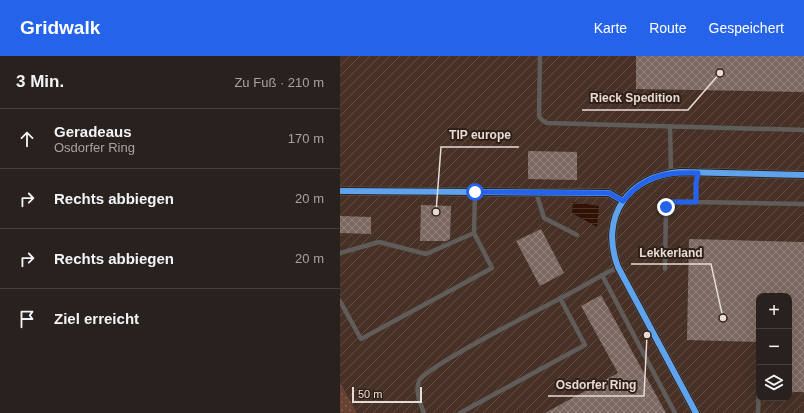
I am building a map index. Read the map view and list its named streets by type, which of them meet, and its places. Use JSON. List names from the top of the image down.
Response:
{
  "places": [
    "Rieck Spedition",
    "TIP europe",
    "Lekkerland",
    "Osdorfer Ring"
  ],
  "scale_bar": "50 m",
  "page": {
    "header": "Gridwalk",
    "nav": ["Karte", "Route", "Gespeichert"],
    "heading": ["3 Min.", "Zu Fuß · 210 m"],
    "list": [
      ["Geradeaus", "Osdorfer Ring", "170 m"],
      ["Rechts abbiegen", "20 m"],
      ["Rechts abbiegen", "20 m"],
      "Ziel erreicht"
    ],
    "map_buttons": ["+", "−"],
    "scale": "50 m"
  }
}
